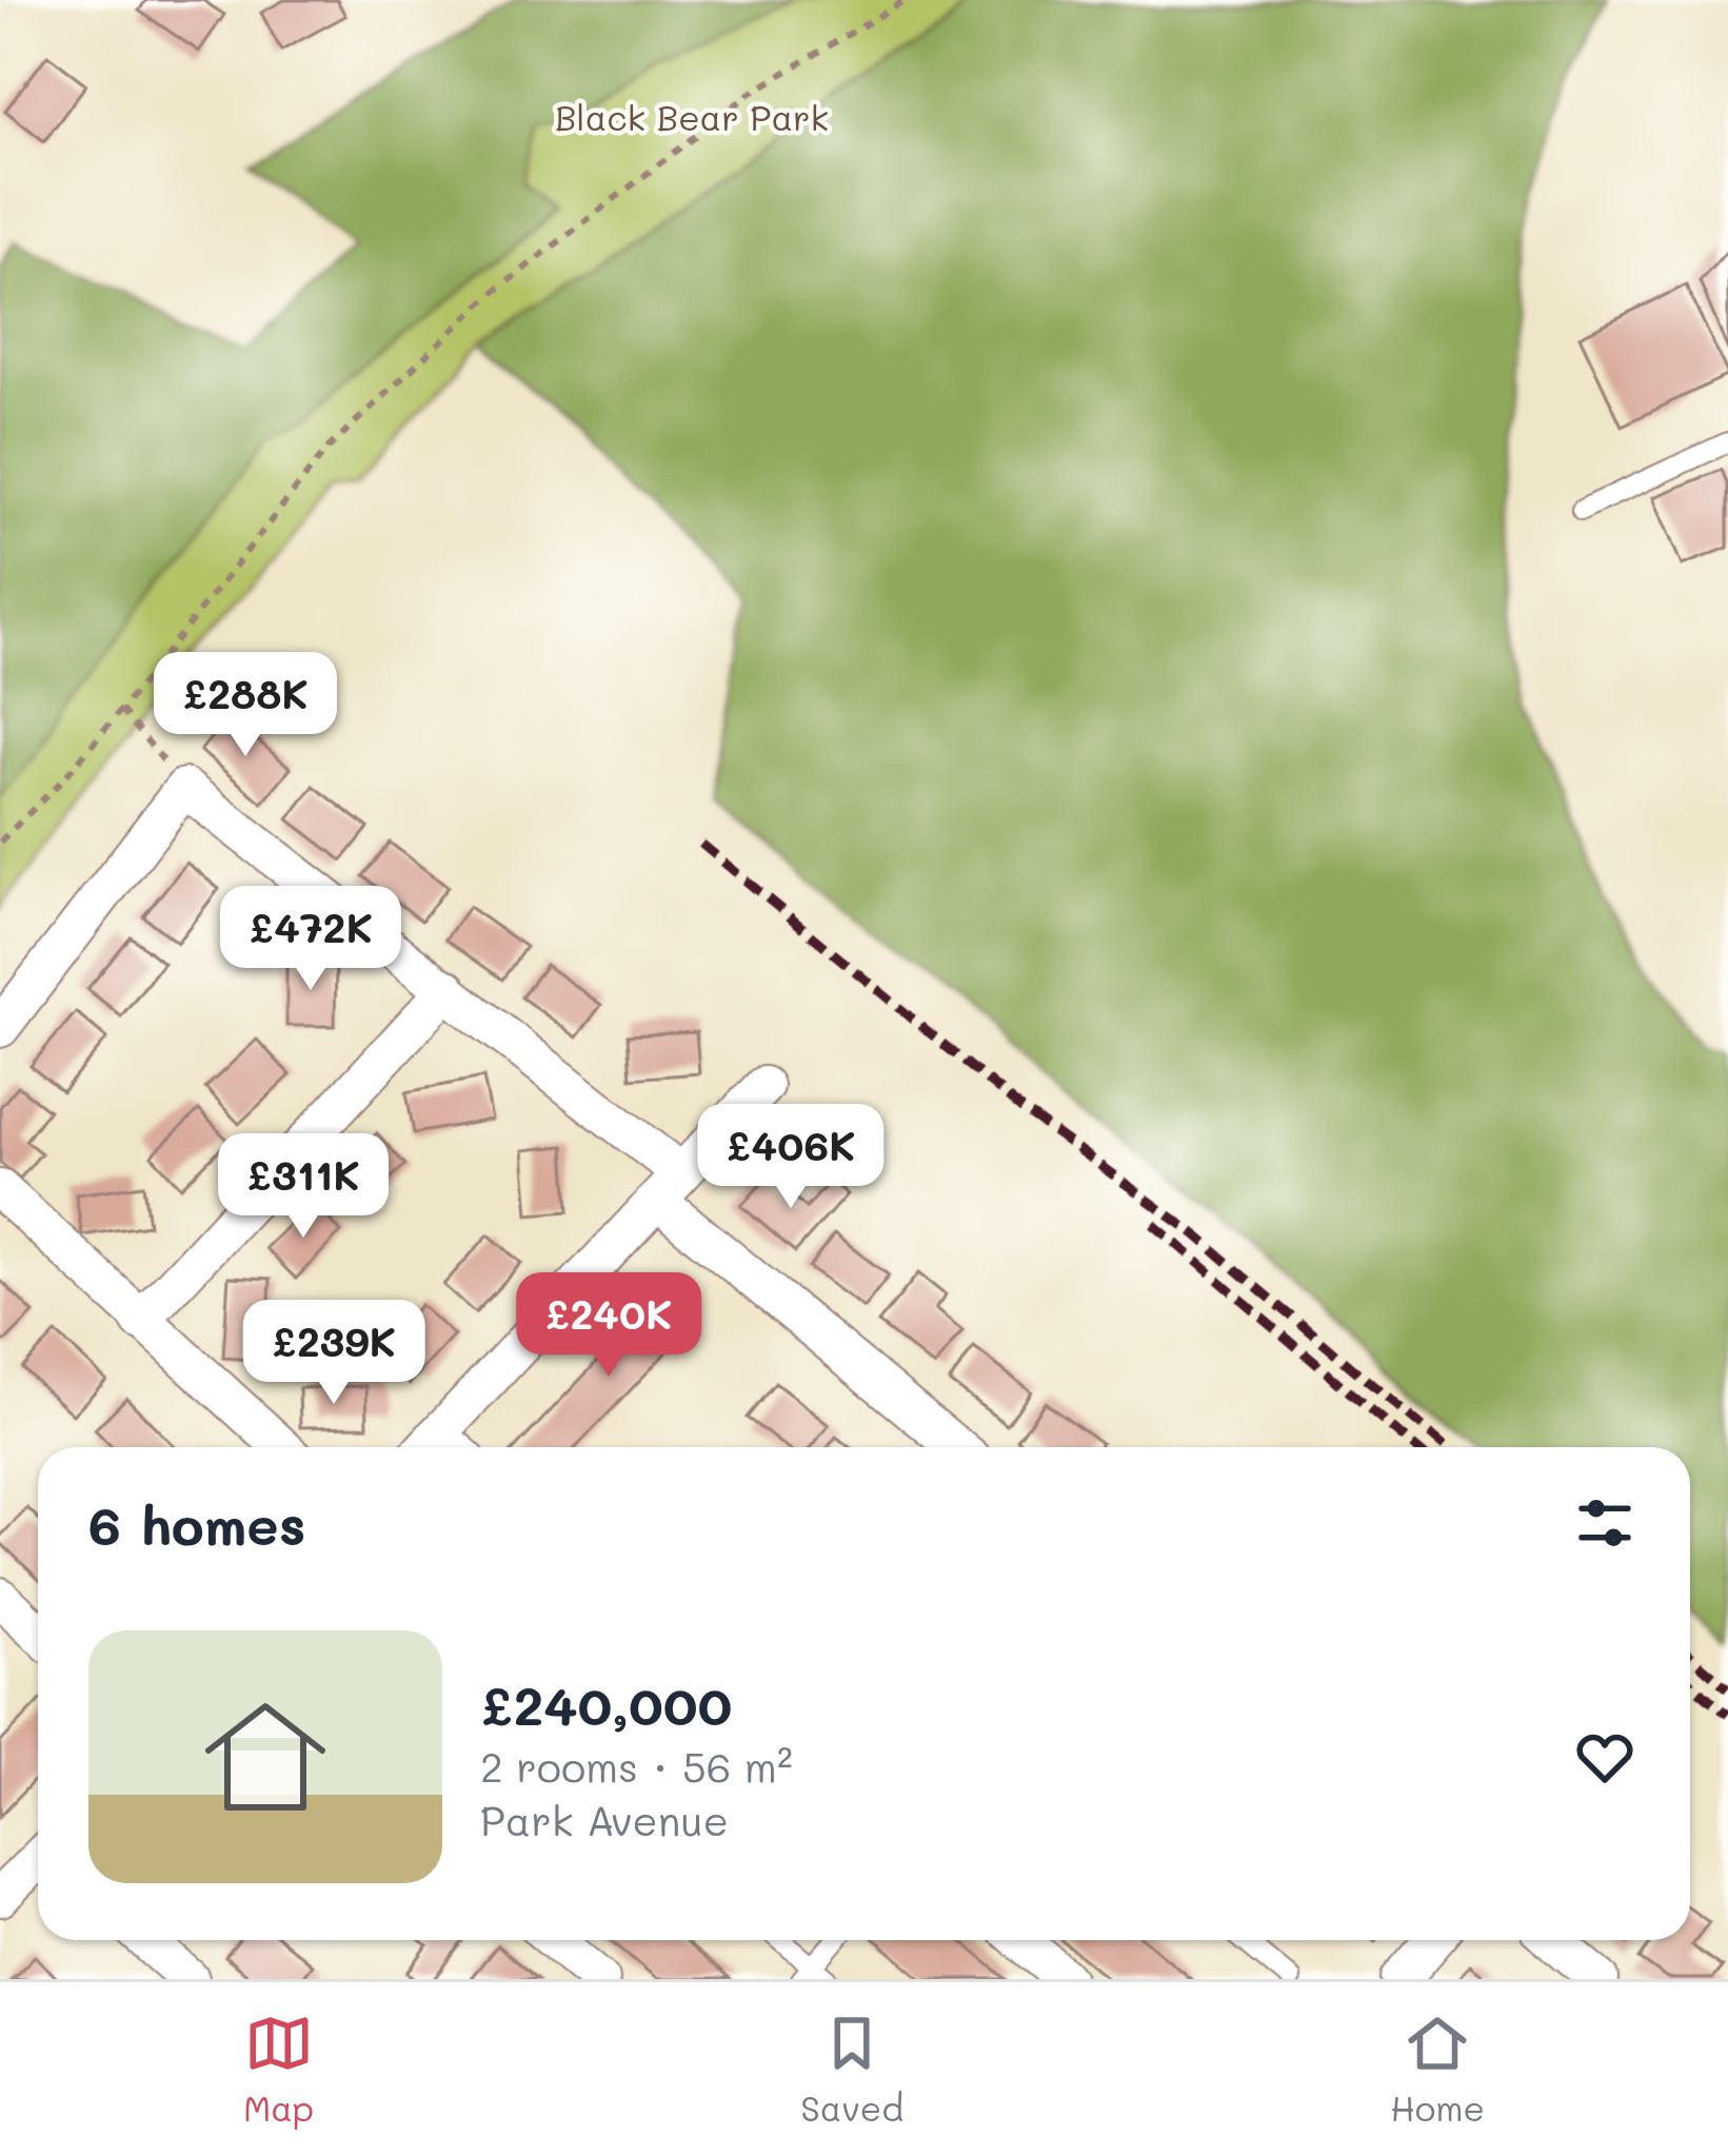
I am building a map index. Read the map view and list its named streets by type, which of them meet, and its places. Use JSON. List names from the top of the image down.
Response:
{
  "parks": ["Black Bear Park"],
  "page": {
    "price": [
      "£288K",
      "£472K",
      "£406K",
      "£311K",
      "£240K",
      "£239K"
    ],
    "heading": "6 homes",
    "list": [
      {
        "name": "£240,000",
        "note": "2 rooms · 56 m² · Park Avenue"
      }
    ],
    "tabs": ["Map", "Saved", "Home"]
  }
}
